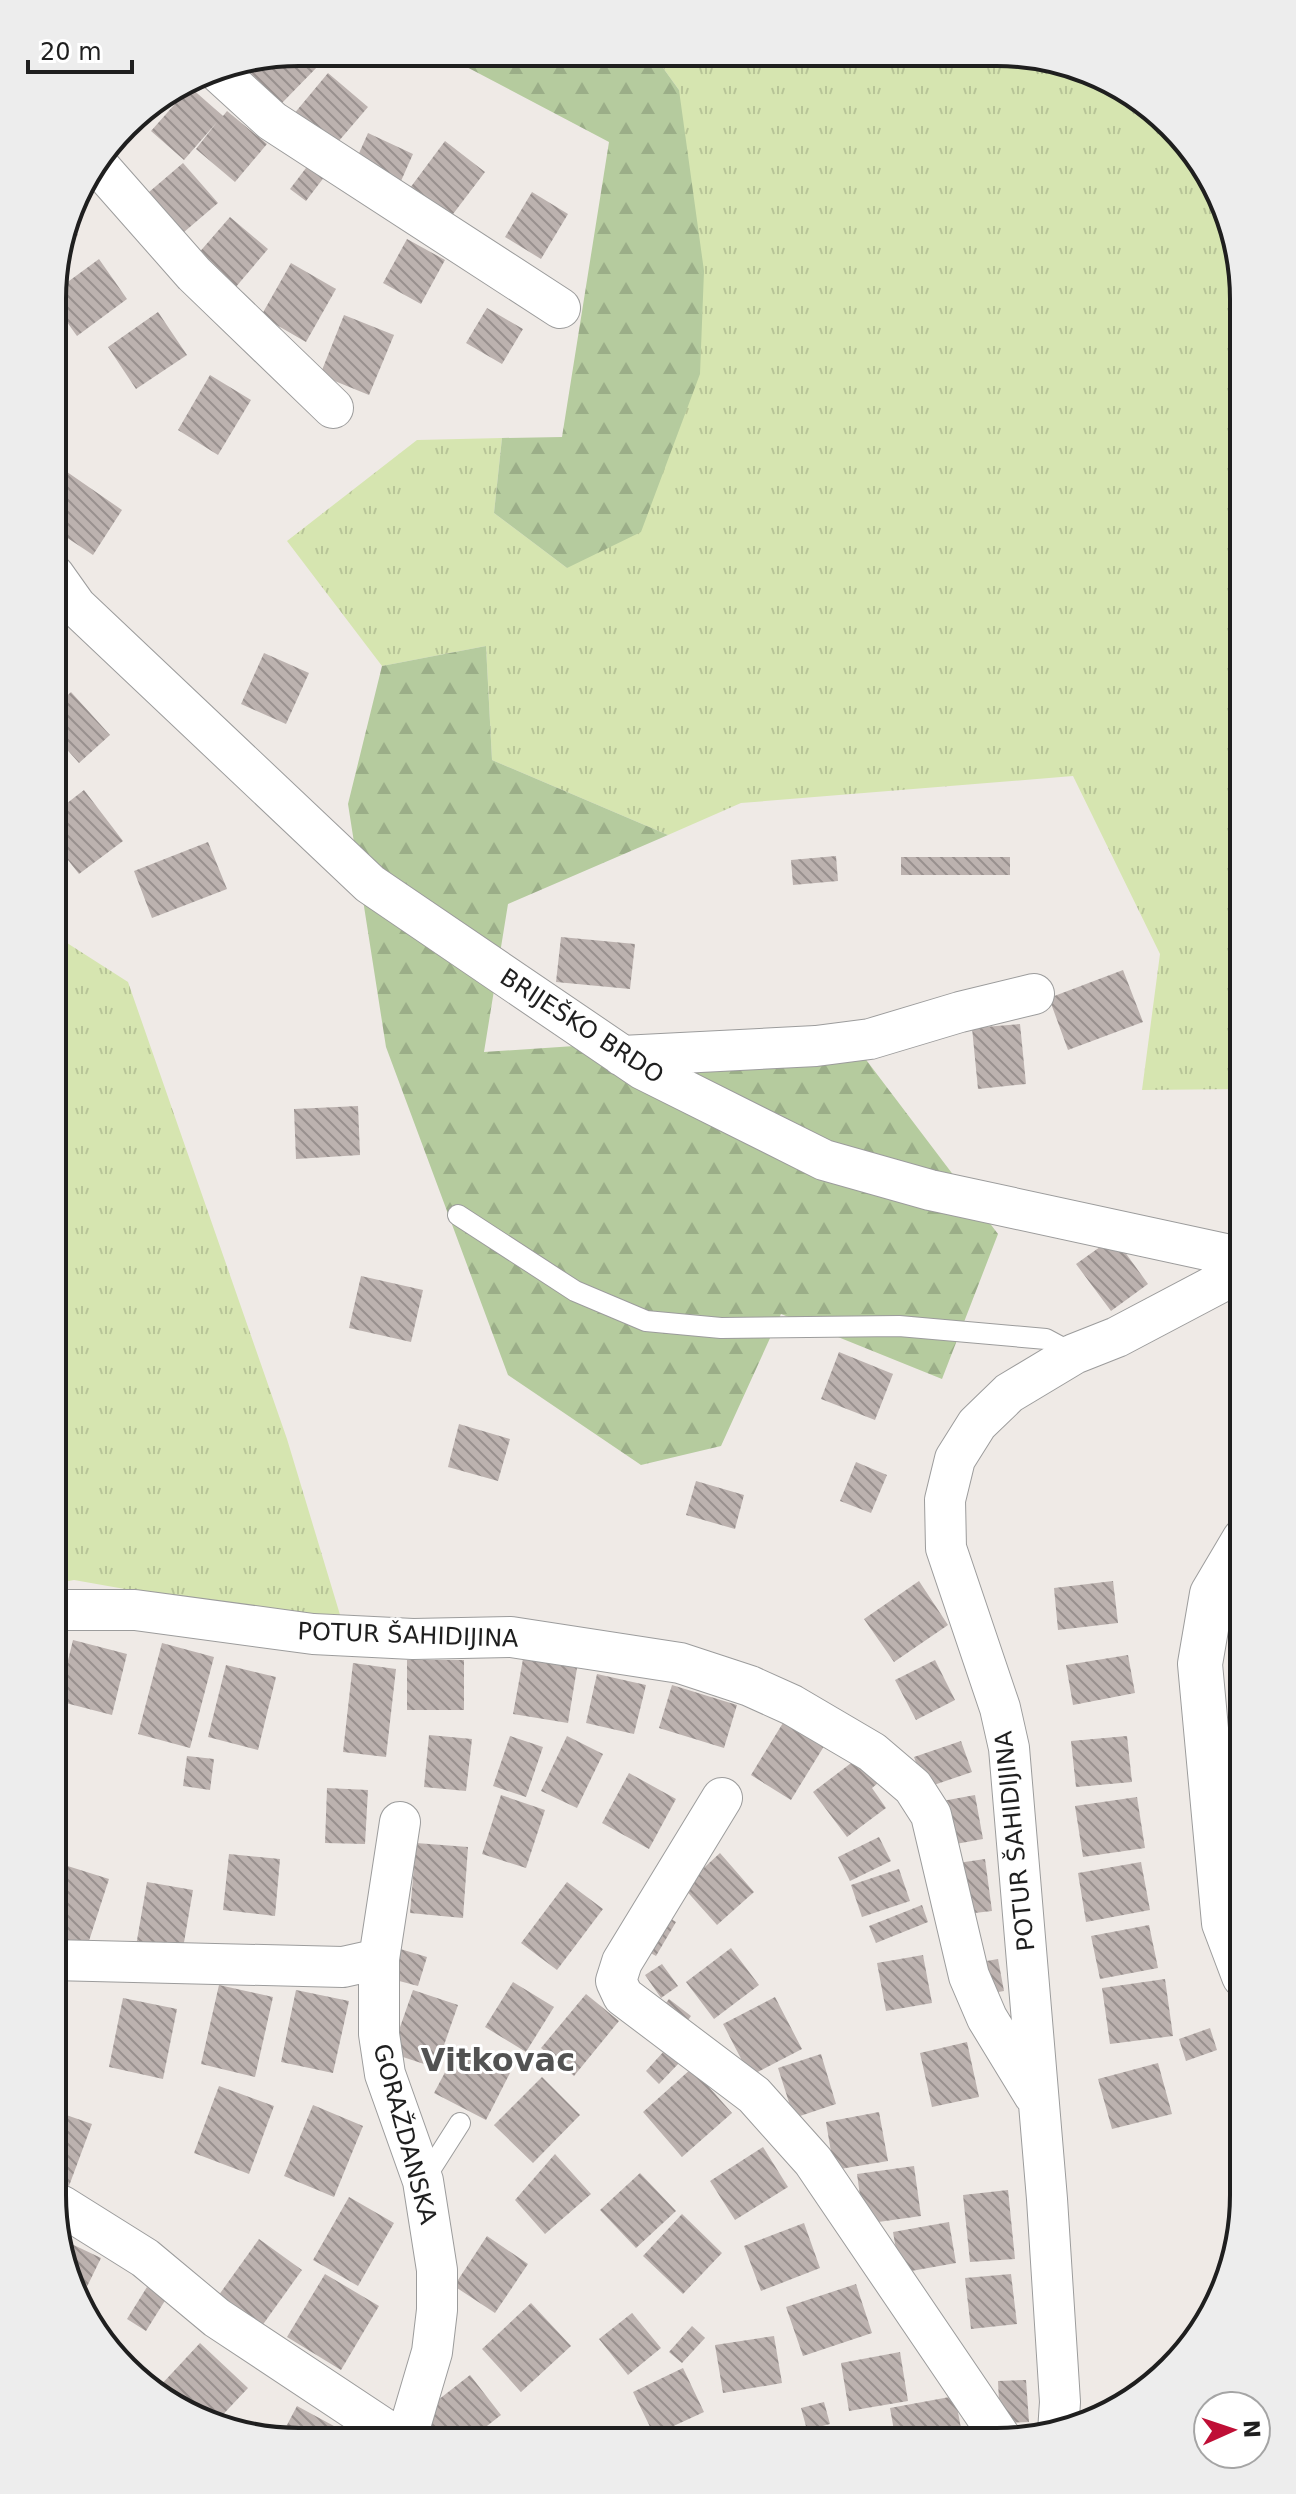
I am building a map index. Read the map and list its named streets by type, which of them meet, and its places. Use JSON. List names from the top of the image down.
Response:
{
  "streets": {
    "street": ["BRIJEŠKO BRDO", "POTUR ŠAHIDIJINA", "GORAŽDANSKA"]
  },
  "districts": ["Vitkovac"],
  "scale_bar": "20 m",
  "north": "right"
}
